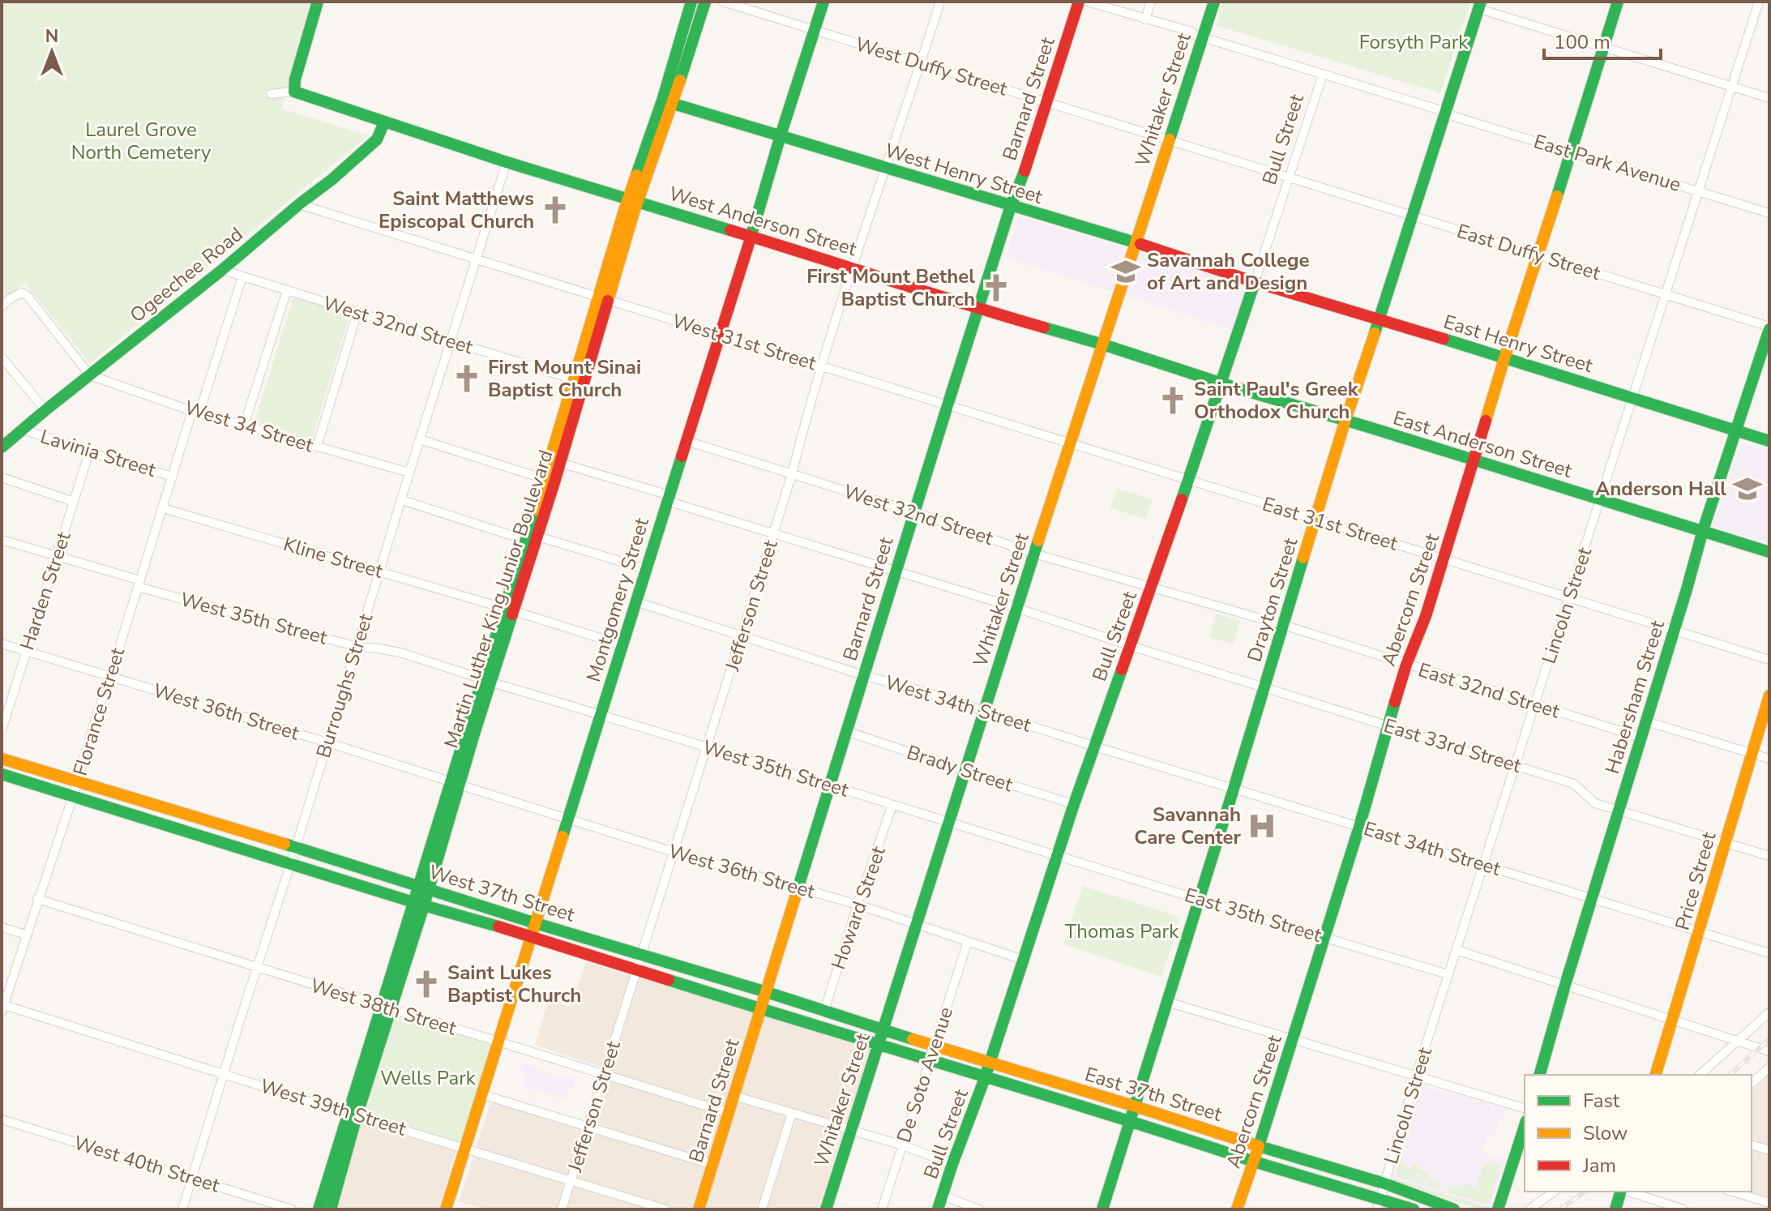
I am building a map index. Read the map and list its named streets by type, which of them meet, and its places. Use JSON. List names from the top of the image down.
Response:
{
  "streets": {
    "main road": [
      "Barnard Street",
      "Whitaker Street",
      "Bull Street",
      "West Henry Street",
      "West Anderson Street",
      "Ogeechee Road",
      "East Henry Street",
      "East Anderson Street",
      "Martin Luther King Junior Boulevard",
      "Montgomery Street",
      "Drayton Street",
      "Abercorn Street",
      "Habersham Street",
      "Price Street",
      "West 37th Street",
      "East 37th Street"
    ],
    "street": [
      "West Duffy Street",
      "East Park Avenue",
      "East Duffy Street",
      "West 32nd Street",
      "West 31st Street",
      "West 34 Street",
      "Lavinia Street",
      "East 31st Street",
      "Kline Street",
      "Harden Street",
      "Jefferson Street",
      "Lincoln Street",
      "West 35th Street",
      "Burroughs Street",
      "East 32nd Street",
      "West 34th Street",
      "Florance Street",
      "West 36th Street",
      "East 33rd Street",
      "Brady Street",
      "East 34th Street",
      "Howard Street",
      "East 35th Street",
      "West 38th Street",
      "De Soto Avenue",
      "West 39th Street",
      "West 40th Street"
    ]
  },
  "crossings": [
    ["West Duffy Street", "Barnard Street"],
    ["West Duffy Street", "Whitaker Street"],
    ["West Duffy Street", "Bull Street"],
    ["West Duffy Street", "East Duffy Street"],
    ["West Duffy Street", "Montgomery Street"],
    ["West Duffy Street", "Jefferson Street"],
    ["Barnard Street", "West Henry Street"],
    ["Barnard Street", "West Anderson Street"],
    ["Barnard Street", "West 32nd Street"],
    ["Barnard Street", "West 31st Street"],
    ["Barnard Street", "West 35th Street"],
    ["Barnard Street", "West 34th Street"],
    ["Barnard Street", "West 36th Street"],
    ["Barnard Street", "East 33rd Street"],
    ["Barnard Street", "Brady Street"],
    ["Barnard Street", "West 37th Street"],
    ["Barnard Street", "West 38th Street"],
    ["Whitaker Street", "West Henry Street"],
    ["Whitaker Street", "West Anderson Street"],
    ["Whitaker Street", "West 32nd Street"],
    ["Whitaker Street", "West 31st Street"],
    ["Whitaker Street", "West 35th Street"],
    ["Whitaker Street", "West 34th Street"],
    ["Whitaker Street", "West 36th Street"],
    ["Whitaker Street", "East 33rd Street"],
    ["Whitaker Street", "Brady Street"],
    ["Whitaker Street", "West 37th Street"],
    ["Bull Street", "East Park Avenue"],
    ["Bull Street", "West Henry Street"],
    ["Bull Street", "West Anderson Street"],
    ["Bull Street", "East Duffy Street"],
    ["Bull Street", "West 32nd Street"],
    ["Bull Street", "West 31st Street"],
    ["Bull Street", "East Henry Street"],
    ["Bull Street", "East Anderson Street"],
    ["Bull Street", "East 31st Street"],
    ["Bull Street", "West 35th Street"],
    ["Bull Street", "East 32nd Street"],
    ["Bull Street", "West 34th Street"],
    ["Bull Street", "West 36th Street"],
    ["Bull Street", "East 33rd Street"],
    ["Bull Street", "Brady Street"],
    ["Bull Street", "East 34th Street"],
    ["Bull Street", "West 37th Street"],
    ["Bull Street", "East 35th Street"],
    ["Bull Street", "East 37th Street"],
    ["East Park Avenue", "Drayton Street"],
    ["East Park Avenue", "Abercorn Street"],
    ["East Park Avenue", "Lincoln Street"],
    ["West Henry Street", "East Henry Street"],
    ["West Henry Street", "Martin Luther King Junior Boulevard"],
    ["West Henry Street", "Montgomery Street"],
    ["West Henry Street", "Jefferson Street"],
    ["West Anderson Street", "Ogeechee Road"],
    ["West Anderson Street", "East Anderson Street"],
    ["West Anderson Street", "Martin Luther King Junior Boulevard"],
    ["West Anderson Street", "Montgomery Street"],
    ["West Anderson Street", "Jefferson Street"],
    ["West Anderson Street", "Burroughs Street"],
    ["East Duffy Street", "Drayton Street"],
    ["East Duffy Street", "Abercorn Street"],
    ["East Duffy Street", "Lincoln Street"],
    ["East Duffy Street", "Habersham Street"],
    ["Ogeechee Road", "West 32nd Street"],
    ["Ogeechee Road", "West 31st Street"],
    ["Ogeechee Road", "West 34 Street"],
    ["Ogeechee Road", "Lavinia Street"],
    ["West 32nd Street", "Martin Luther King Junior Boulevard"],
    ["West 32nd Street", "Montgomery Street"],
    ["West 32nd Street", "Jefferson Street"],
    ["West 32nd Street", "Burroughs Street"],
    ["West 32nd Street", "East 32nd Street"],
    ["West 32nd Street", "Florance Street"],
    ["West 31st Street", "East 31st Street"],
    ["West 31st Street", "Martin Luther King Junior Boulevard"],
    ["West 31st Street", "Montgomery Street"],
    ["West 31st Street", "Jefferson Street"],
    ["West 31st Street", "Burroughs Street"],
    ["East Henry Street", "Drayton Street"],
    ["East Henry Street", "Abercorn Street"],
    ["East Henry Street", "Lincoln Street"],
    ["East Henry Street", "Habersham Street"],
    ["West 34 Street", "Burroughs Street"],
    ["West 34 Street", "Florance Street"],
    ["East Anderson Street", "Drayton Street"],
    ["East Anderson Street", "Abercorn Street"],
    ["East Anderson Street", "Lincoln Street"],
    ["East Anderson Street", "Habersham Street"],
    ["Lavinia Street", "Harden Street"],
    ["Lavinia Street", "Florance Street"],
    ["East 31st Street", "Drayton Street"],
    ["East 31st Street", "Abercorn Street"],
    ["East 31st Street", "Lincoln Street"],
    ["East 31st Street", "Habersham Street"],
    ["Kline Street", "Martin Luther King Junior Boulevard"],
    ["Kline Street", "Montgomery Street"],
    ["Kline Street", "Burroughs Street"],
    ["Kline Street", "Florance Street"],
    ["Harden Street", "West 35th Street"],
    ["Harden Street", "West 36th Street"],
    ["Martin Luther King Junior Boulevard", "West 35th Street"],
    ["Martin Luther King Junior Boulevard", "West 36th Street"],
    ["Martin Luther King Junior Boulevard", "East 33rd Street"],
    ["Martin Luther King Junior Boulevard", "West 37th Street"],
    ["Martin Luther King Junior Boulevard", "West 38th Street"],
    ["Martin Luther King Junior Boulevard", "West 39th Street"],
    ["Montgomery Street", "West 35th Street"],
    ["Montgomery Street", "West 34th Street"],
    ["Montgomery Street", "West 36th Street"],
    ["Montgomery Street", "East 33rd Street"],
    ["Montgomery Street", "West 37th Street"],
    ["Montgomery Street", "West 38th Street"],
    ["Montgomery Street", "West 39th Street"],
    ["Drayton Street", "East 32nd Street"],
    ["Drayton Street", "East 33rd Street"],
    ["Drayton Street", "East 34th Street"],
    ["Drayton Street", "East 35th Street"],
    ["Drayton Street", "East 37th Street"],
    ["Abercorn Street", "East 32nd Street"],
    ["Abercorn Street", "East 33rd Street"],
    ["Abercorn Street", "East 34th Street"],
    ["Abercorn Street", "East 35th Street"],
    ["Abercorn Street", "East 37th Street"],
    ["Jefferson Street", "West 35th Street"],
    ["Jefferson Street", "West 34th Street"],
    ["Jefferson Street", "West 36th Street"],
    ["Jefferson Street", "East 33rd Street"],
    ["Jefferson Street", "West 37th Street"],
    ["Jefferson Street", "West 38th Street"],
    ["Jefferson Street", "West 39th Street"],
    ["Lincoln Street", "East 32nd Street"],
    ["Lincoln Street", "East 33rd Street"],
    ["Lincoln Street", "East 34th Street"],
    ["Lincoln Street", "East 35th Street"],
    ["Lincoln Street", "East 37th Street"],
    ["West 35th Street", "Burroughs Street"],
    ["West 35th Street", "Florance Street"],
    ["West 35th Street", "Howard Street"],
    ["West 35th Street", "East 35th Street"],
    ["Burroughs Street", "West 36th Street"],
    ["Burroughs Street", "West 37th Street"],
    ["Burroughs Street", "West 38th Street"],
    ["Burroughs Street", "West 39th Street"],
    ["Burroughs Street", "West 40th Street"],
    ["East 32nd Street", "Habersham Street"],
    ["Habersham Street", "East 33rd Street"],
    ["Habersham Street", "East 34th Street"],
    ["West 34th Street", "East 34th Street"],
    ["Florance Street", "West 36th Street"],
    ["Florance Street", "West 37th Street"],
    ["Florance Street", "West 38th Street"],
    ["Florance Street", "West 39th Street"],
    ["West 36th Street", "Howard Street"],
    ["West 36th Street", "De Soto Avenue"],
    ["East 33rd Street", "Price Street"],
    ["East 34th Street", "Price Street"],
    ["West 37th Street", "Howard Street"],
    ["West 37th Street", "De Soto Avenue"],
    ["West 37th Street", "East 37th Street"]
  ],
  "parks": [
    "Forsyth Park",
    "Laurel Grove North Cemetery",
    "Thomas Park",
    "Wells Park"
  ],
  "places": {
    "church": [
      "Saint Matthews Episcopal Church",
      "First Mount Bethel Baptist Church",
      "First Mount Sinai Baptist Church",
      "Saint Paul's Greek Orthodox Church",
      "Saint Lukes Baptist Church"
    ],
    "school or university": ["Savannah College of Art and Design", "Anderson Hall"],
    "hospital": ["Savannah Care Center"]
  },
  "legend": ["Fast", "Slow", "Jam"],
  "scale_bar": "100 m",
  "north": "top"
}
